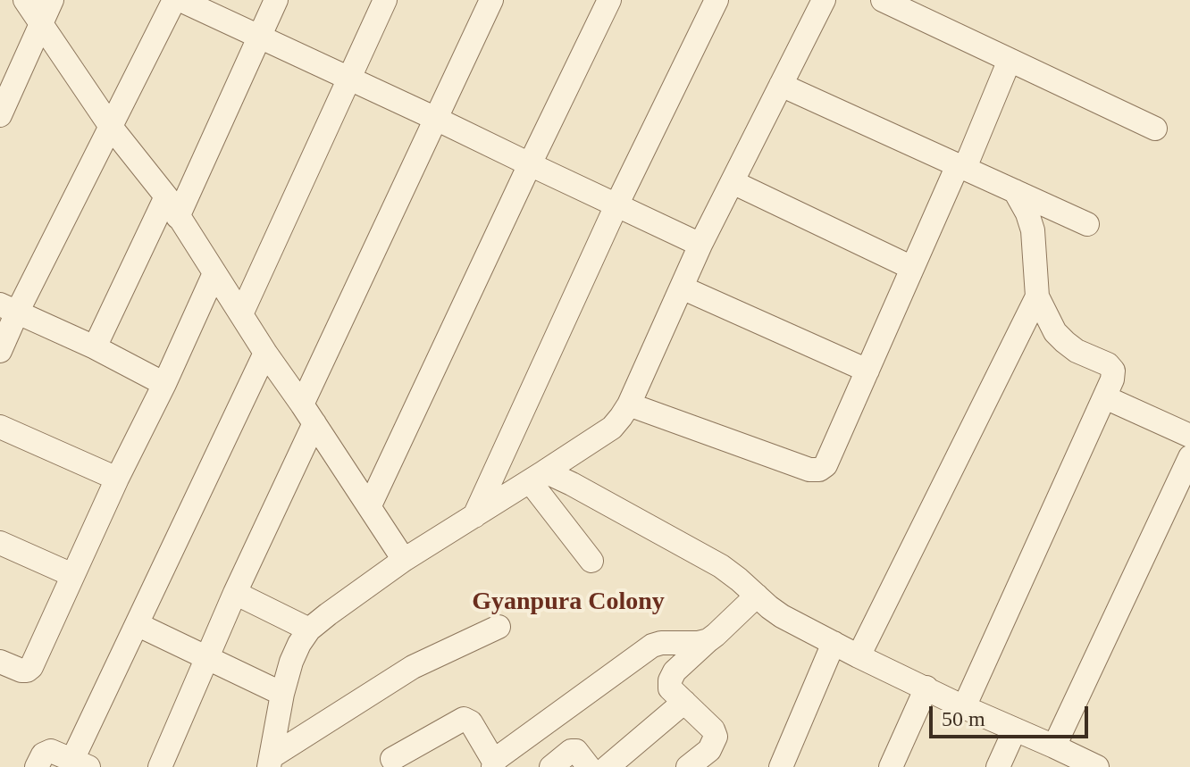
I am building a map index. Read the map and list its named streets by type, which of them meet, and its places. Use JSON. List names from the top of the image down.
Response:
{
  "districts": ["Gyanpura Colony"],
  "scale_bar": "50 m"
}
